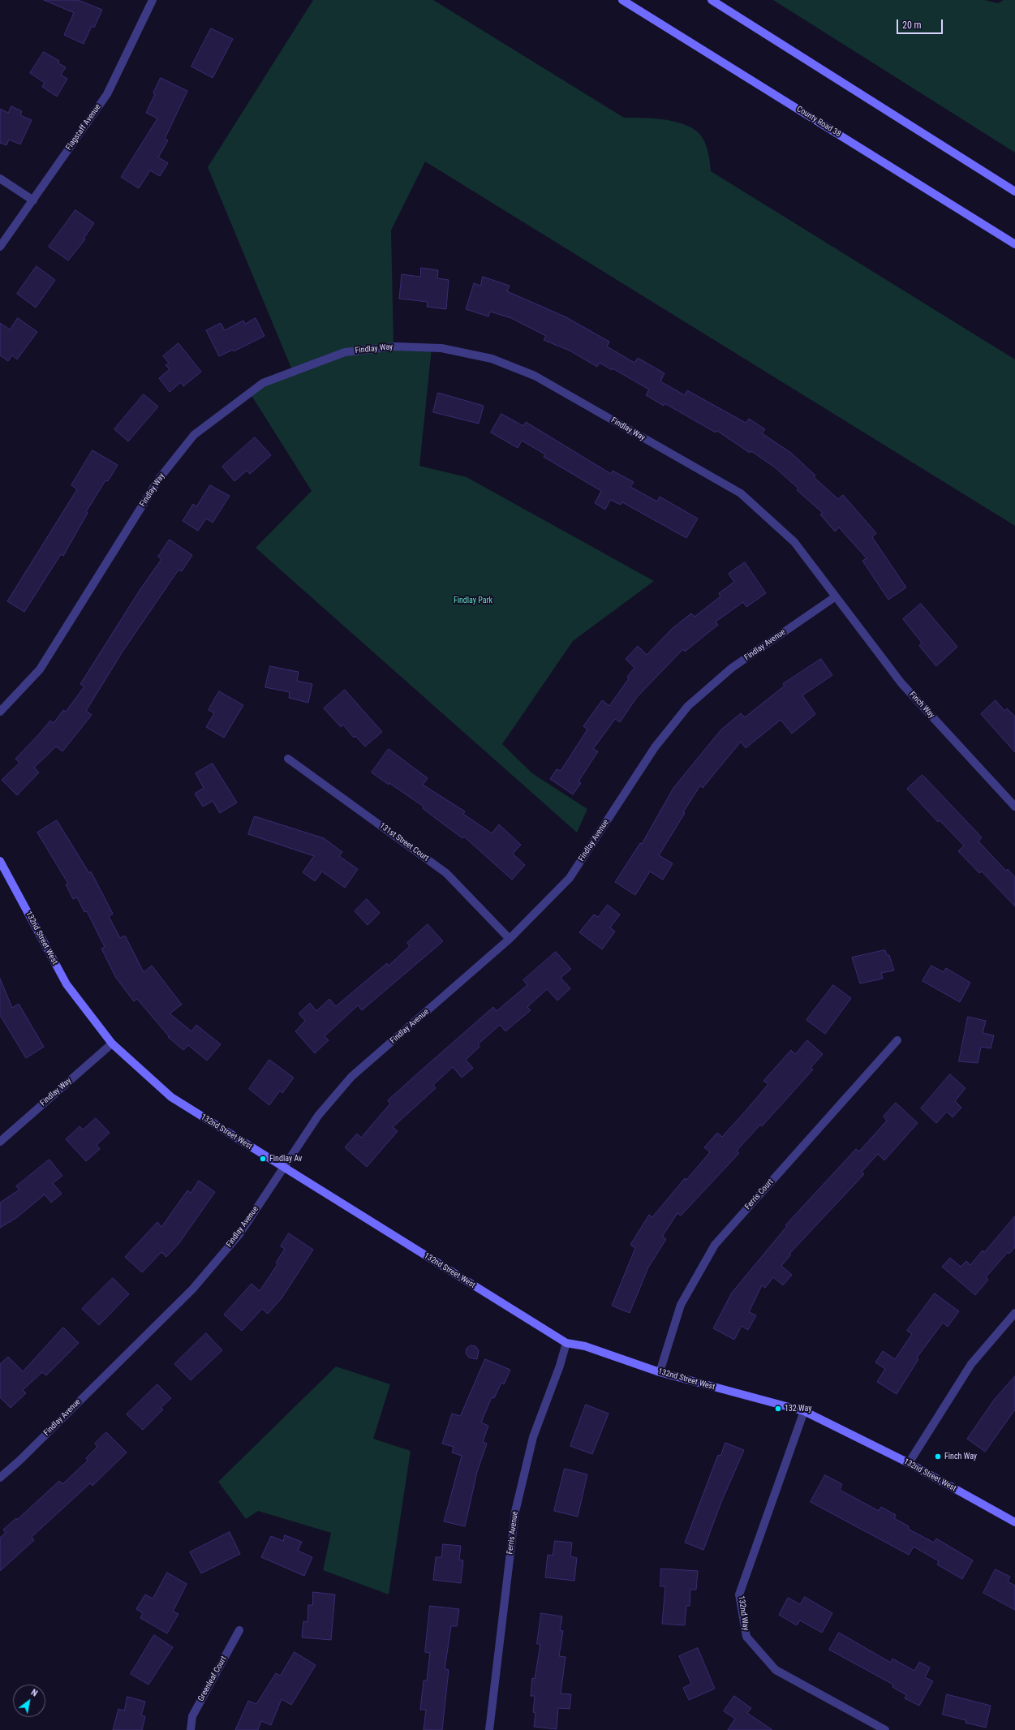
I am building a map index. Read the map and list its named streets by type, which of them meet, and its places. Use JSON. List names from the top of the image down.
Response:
{
  "streets": {
    "street": [
      "County Road 38",
      "Flagstaff Avenue",
      "Findlay Way",
      "Findlay Avenue",
      "Finch Way",
      "131st Street Court",
      "132nd Street West",
      "Ferris Court",
      "Ferris Avenue",
      "132nd Way",
      "Greenleaf Court"
    ]
  },
  "crossings": [
    ["Findlay Way", "Findlay Avenue"],
    ["Findlay Way", "Finch Way"],
    ["Findlay Way", "132nd Street West"],
    ["Findlay Avenue", "Finch Way"],
    ["Findlay Avenue", "131st Street Court"],
    ["Findlay Avenue", "132nd Street West"],
    ["132nd Street West", "Ferris Court"],
    ["132nd Street West", "Ferris Avenue"],
    ["132nd Street West", "132nd Way"]
  ],
  "parks": ["Findlay Park"],
  "places": ["Findlay Av", "132 Way", "Finch Way"],
  "scale_bar": "20 m",
  "north": "top right"
}
